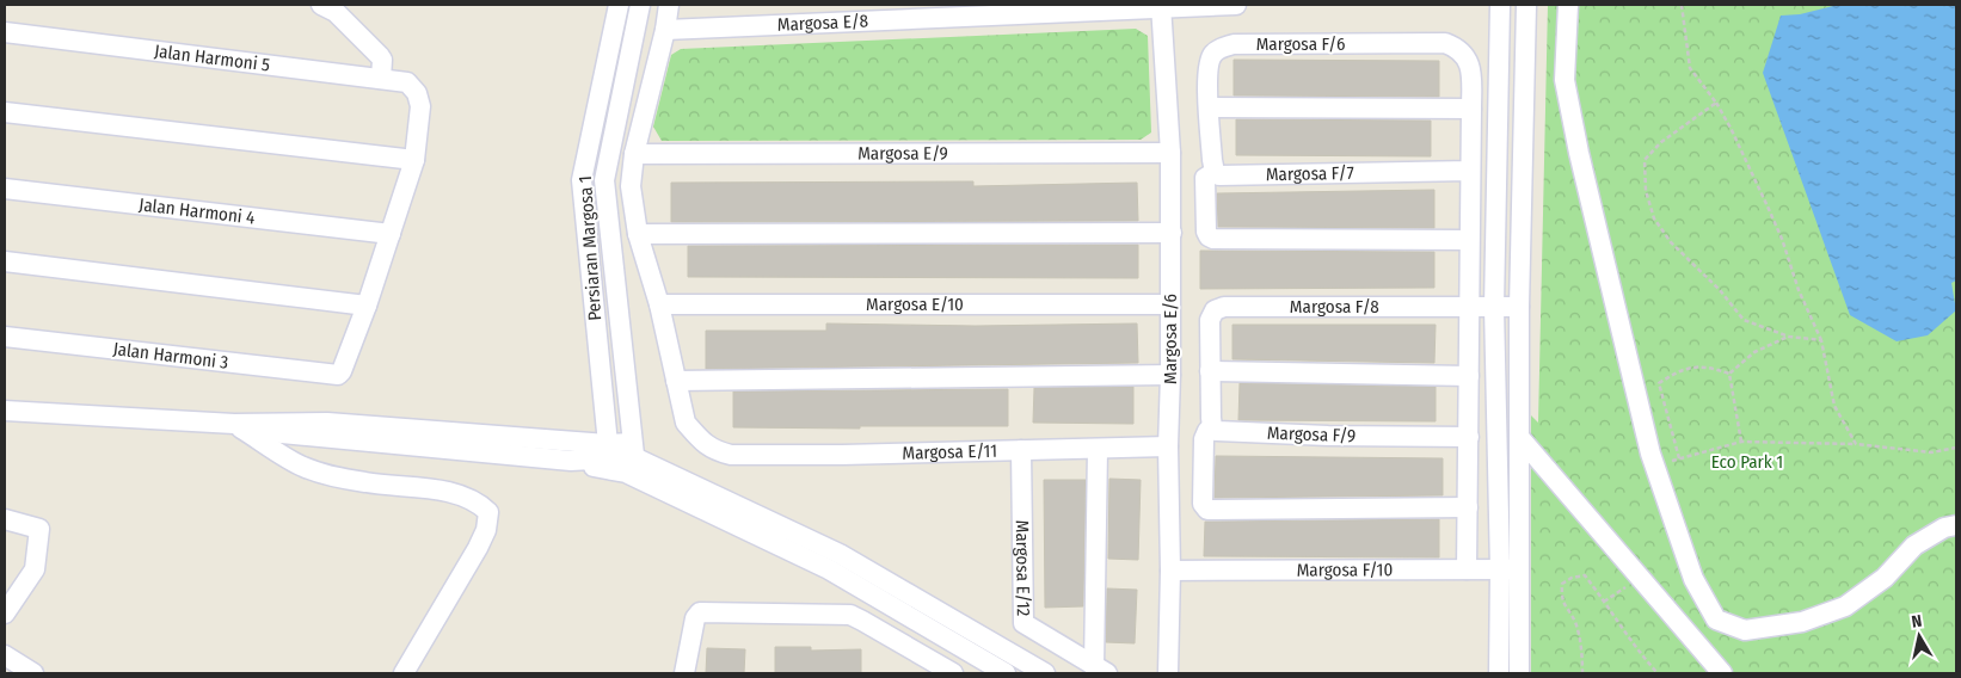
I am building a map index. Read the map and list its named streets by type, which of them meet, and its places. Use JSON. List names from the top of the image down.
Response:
{
  "streets": {
    "street": [
      "Margosa E/8",
      "Margosa F/6",
      "Jalan Harmoni 5",
      "Margosa E/9",
      "Margosa F/7",
      "Jalan Harmoni 4",
      "Persiaran Margosa 1",
      "Margosa E/10",
      "Margosa F/8",
      "Margosa E/6",
      "Jalan Harmoni 3",
      "Margosa F/9",
      "Margosa E/11",
      "Margosa E/12",
      "Margosa F/10"
    ]
  },
  "crossings": [
    ["Margosa E/8", "Margosa E/6"],
    ["Margosa E/9", "Margosa E/6"],
    ["Margosa E/10", "Margosa E/6"],
    ["Margosa E/6", "Margosa E/11"],
    ["Margosa E/6", "Margosa F/10"],
    ["Margosa E/11", "Margosa E/12"]
  ],
  "parks": ["Eco Park 1"],
  "north": "top"
}
